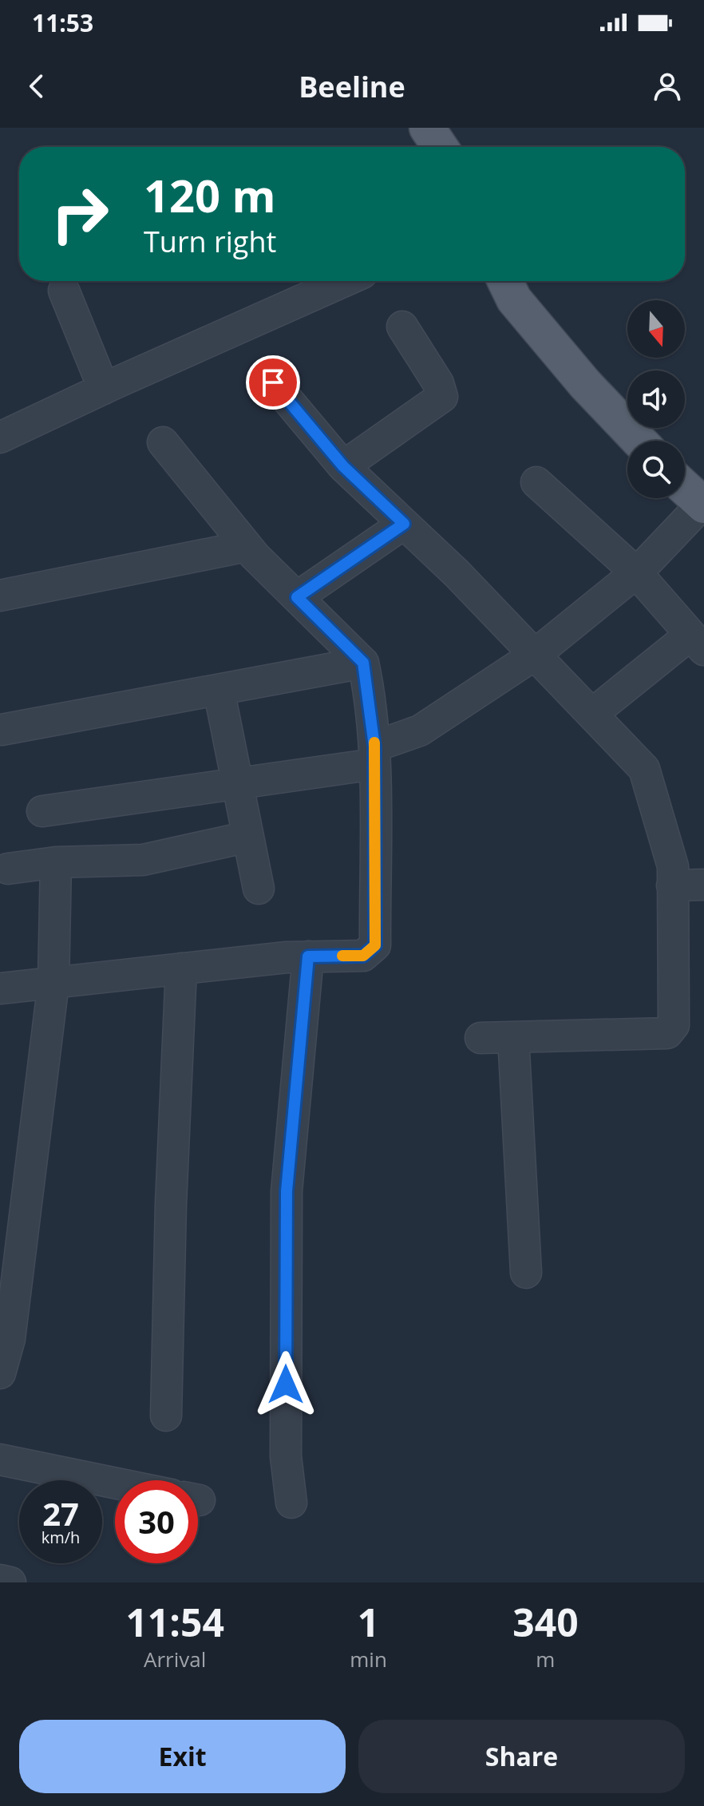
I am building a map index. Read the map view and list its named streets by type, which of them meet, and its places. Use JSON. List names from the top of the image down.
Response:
{
  "north": "bottom",
  "page": {
    "status": "11:53",
    "header": "Beeline",
    "turn": ["120 m", "Turn right"],
    "speed": "27 km/h",
    "limit": "30",
    "eta": [
      "11:54",
      "Arrival",
      "1",
      "min",
      "340",
      "m"
    ],
    "buttons": ["Exit", "Share"]
  }
}
